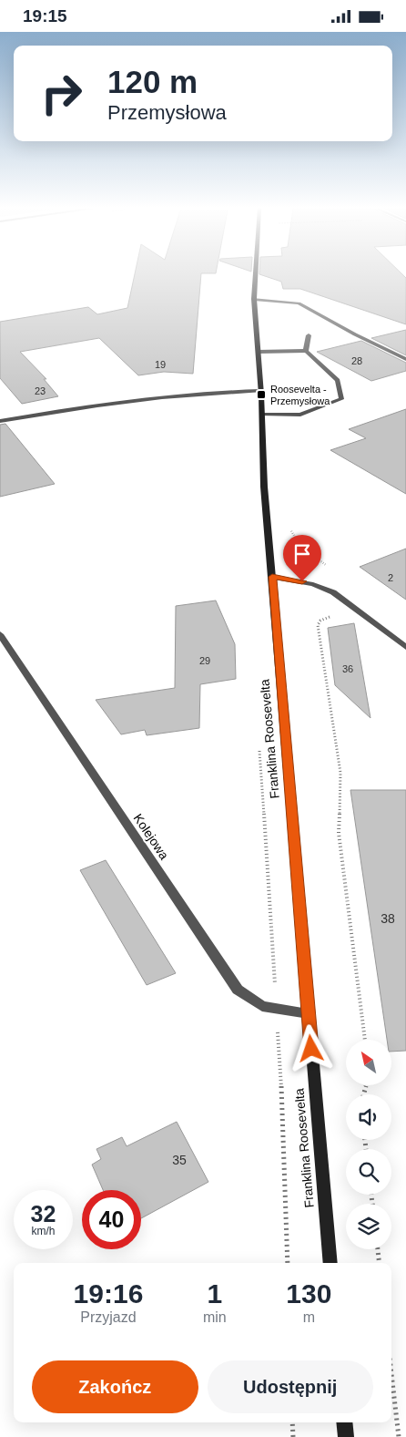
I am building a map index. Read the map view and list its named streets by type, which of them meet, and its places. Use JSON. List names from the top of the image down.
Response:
{
  "streets": {
    "street": ["Franklina Roosevelta", "Kolejowa"]
  },
  "crossings": [
    ["Franklina Roosevelta", "Kolejowa"]
  ],
  "places": {
    "transit": ["Roosevelta - Przemysłowa"]
  },
  "house_numbers": [
    "28",
    "19",
    "23",
    "2",
    "29",
    "36",
    "38",
    "35"
  ],
  "north": "top left",
  "page": {
    "status": "19:15",
    "turn": ["120 m", "Przemysłowa"],
    "speed": "32 km/h",
    "limit": "40",
    "eta": [
      "19:16",
      "Przyjazd",
      "1",
      "min",
      "130",
      "m"
    ],
    "buttons": ["Zakończ", "Udostępnij"]
  }
}
